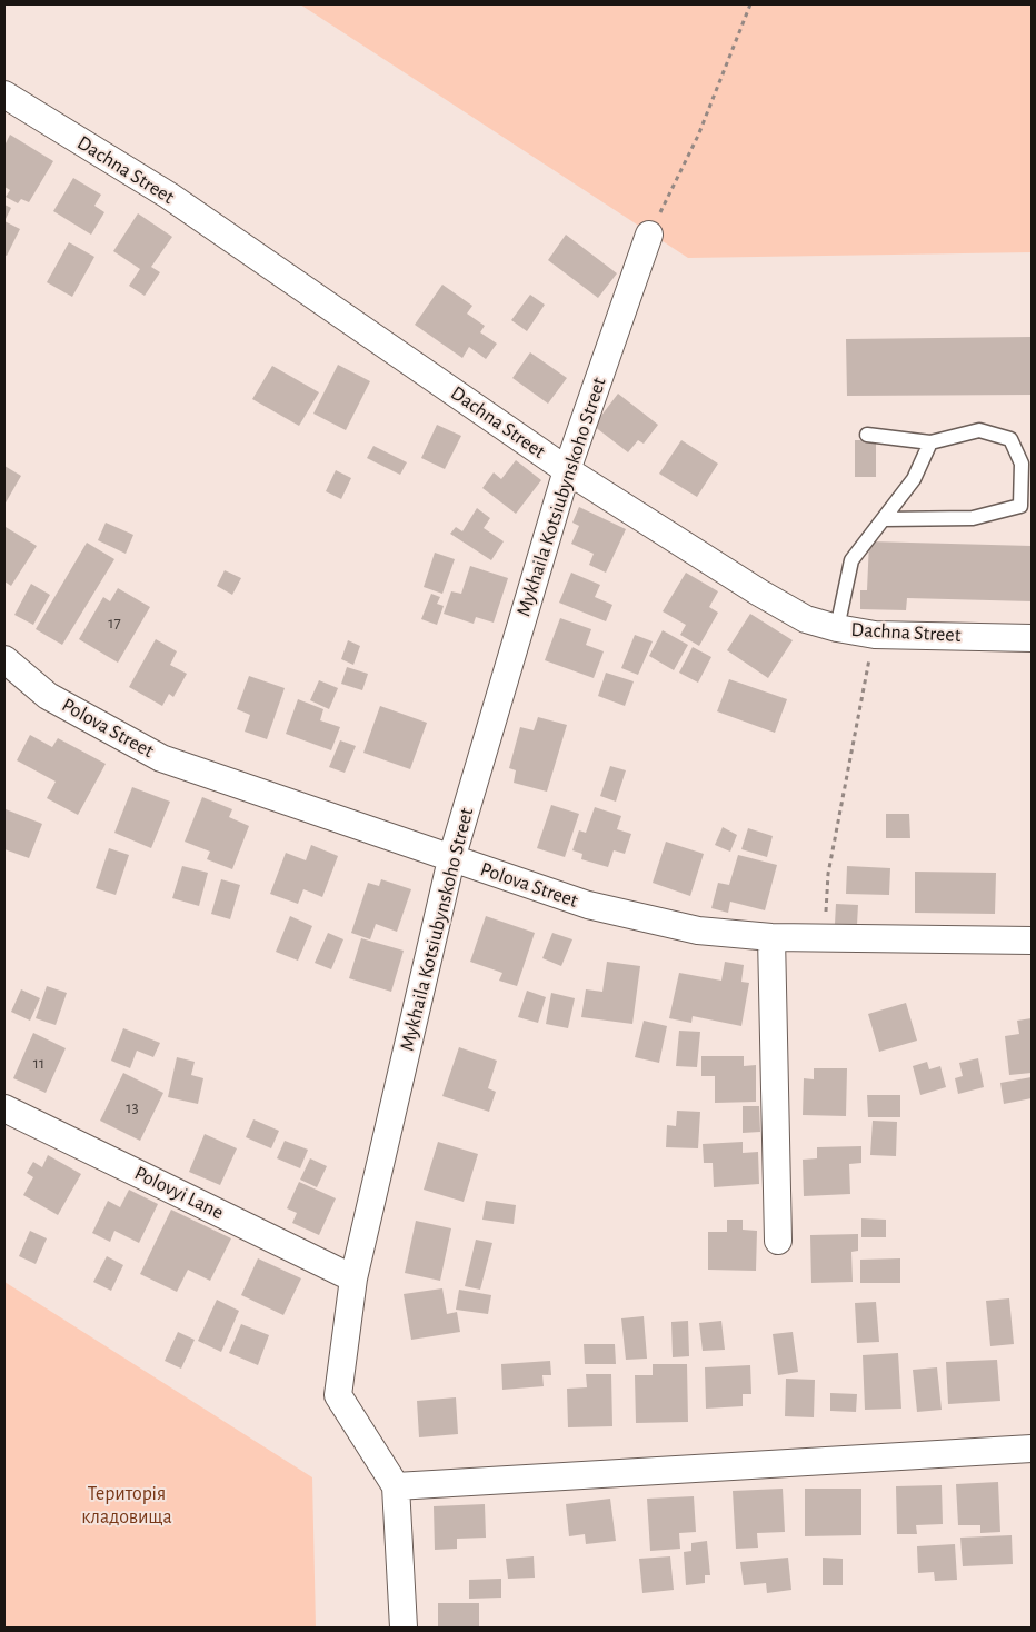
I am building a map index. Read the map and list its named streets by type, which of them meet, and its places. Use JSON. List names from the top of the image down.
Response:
{
  "streets": {
    "street": [
      "Dachna Street",
      "Mykhaila Kotsiubynskoho Street",
      "Polova Street",
      "Polovyi Lane"
    ]
  },
  "crossings": [
    ["Dachna Street", "Mykhaila Kotsiubynskoho Street"],
    ["Mykhaila Kotsiubynskoho Street", "Polova Street"],
    ["Mykhaila Kotsiubynskoho Street", "Polovyi Lane"]
  ],
  "parks": ["Територія кладовища"],
  "house_numbers": ["17", "11", "13"]
}
